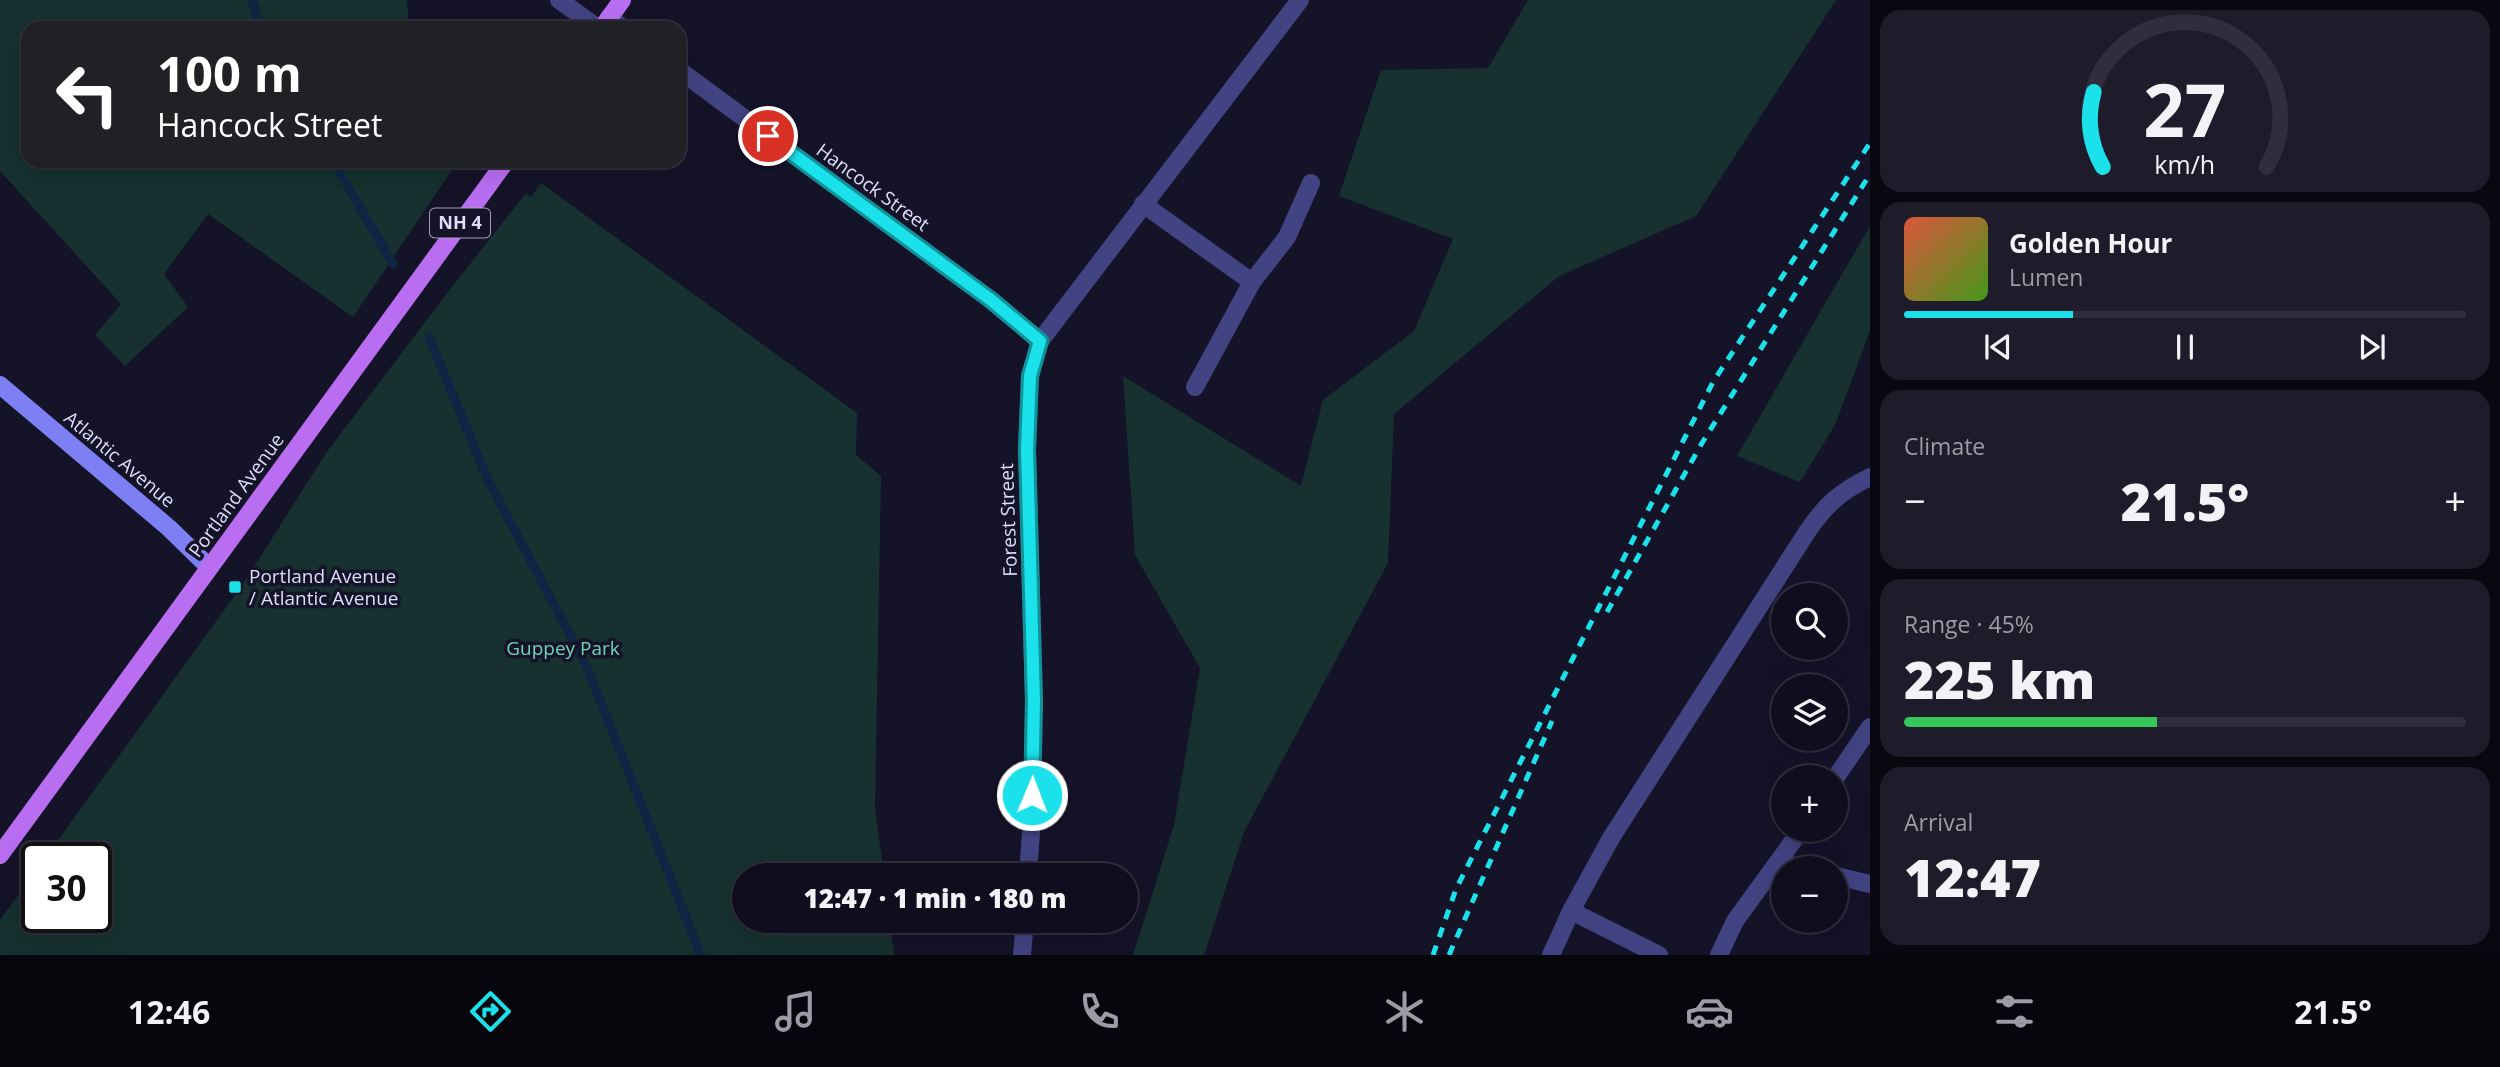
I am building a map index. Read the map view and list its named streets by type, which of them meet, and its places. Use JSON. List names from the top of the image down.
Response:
{
  "streets": {
    "main road": ["NH 4", "Portland Avenue"],
    "street": ["Hancock Street", "Atlantic Avenue", "Forest Street"]
  },
  "crossings": [
    ["Hancock Street", "Forest Street"],
    ["Atlantic Avenue", "Portland Avenue"]
  ],
  "parks": ["Guppey Park"],
  "places": {
    "transit": ["Portland Avenue / Atlantic Avenue"]
  },
  "page": {
    "turn": ["100 m", "Hancock Street"],
    "song": ["Golden Hour", "Lumen"],
    "tile": [
      "Climate",
      ["Range · 45%", "225 km"],
      ["Arrival", "12:47"]
    ],
    "heat": ["−", "21.5°", "+"],
    "map_buttons": ["+", "−"],
    "limit": "30",
    "trip": "12:47 · 1 min · 180 m",
    "tabs": ["12:46", "21.5°"],
    "gauge": ["27", "km/h"]
  }
}
